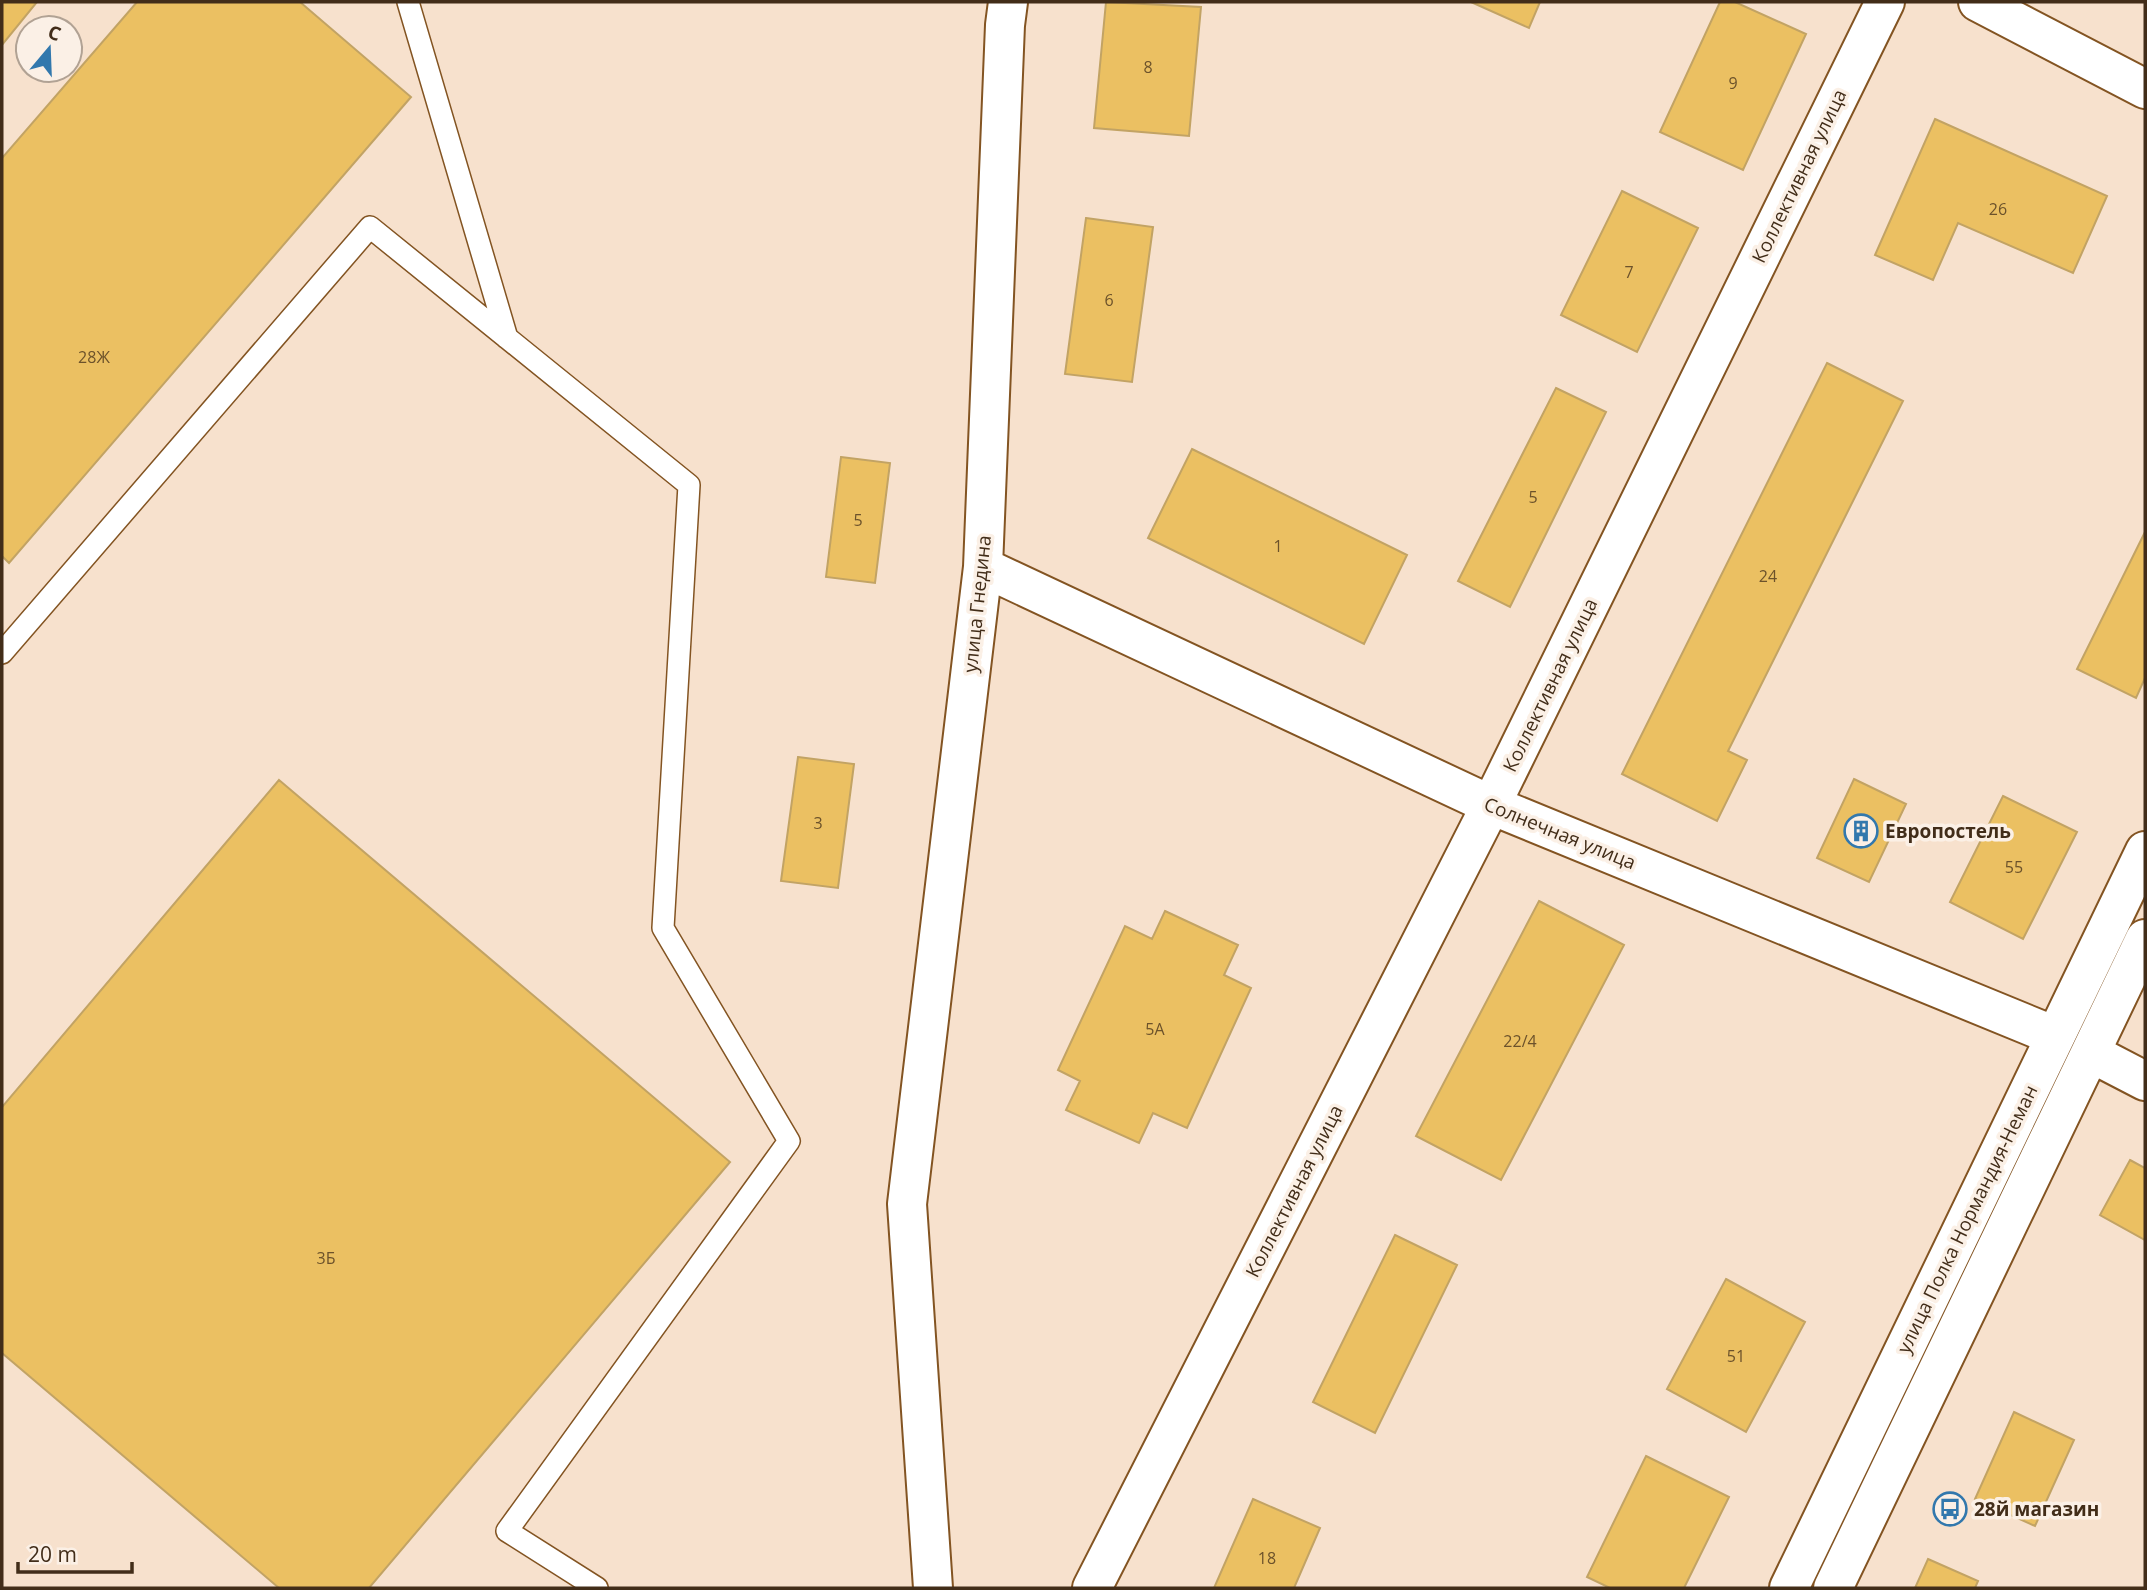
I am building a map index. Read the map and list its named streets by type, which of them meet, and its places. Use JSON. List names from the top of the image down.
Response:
{
  "streets": {
    "street": [
      "Коллективная улица",
      "улица Гнедина",
      "Солнечная улица",
      "улица Полка Нормандия-Неман"
    ]
  },
  "crossings": [
    ["Коллективная улица", "Солнечная улица"],
    ["улица Гнедина", "Солнечная улица"],
    ["Солнечная улица", "улица Полка Нормандия-Неман"]
  ],
  "places": {
    "building": ["Европостель"],
    "bus stop": ["28й магазин"]
  },
  "house_numbers": [
    "8",
    "9",
    "26",
    "7",
    "6",
    "28Ж",
    "5",
    "5",
    "1",
    "24",
    "3",
    "55",
    "5А",
    "22/4",
    "3Б",
    "51",
    "18"
  ],
  "scale_bar": "20 m",
  "north": "top"
}
